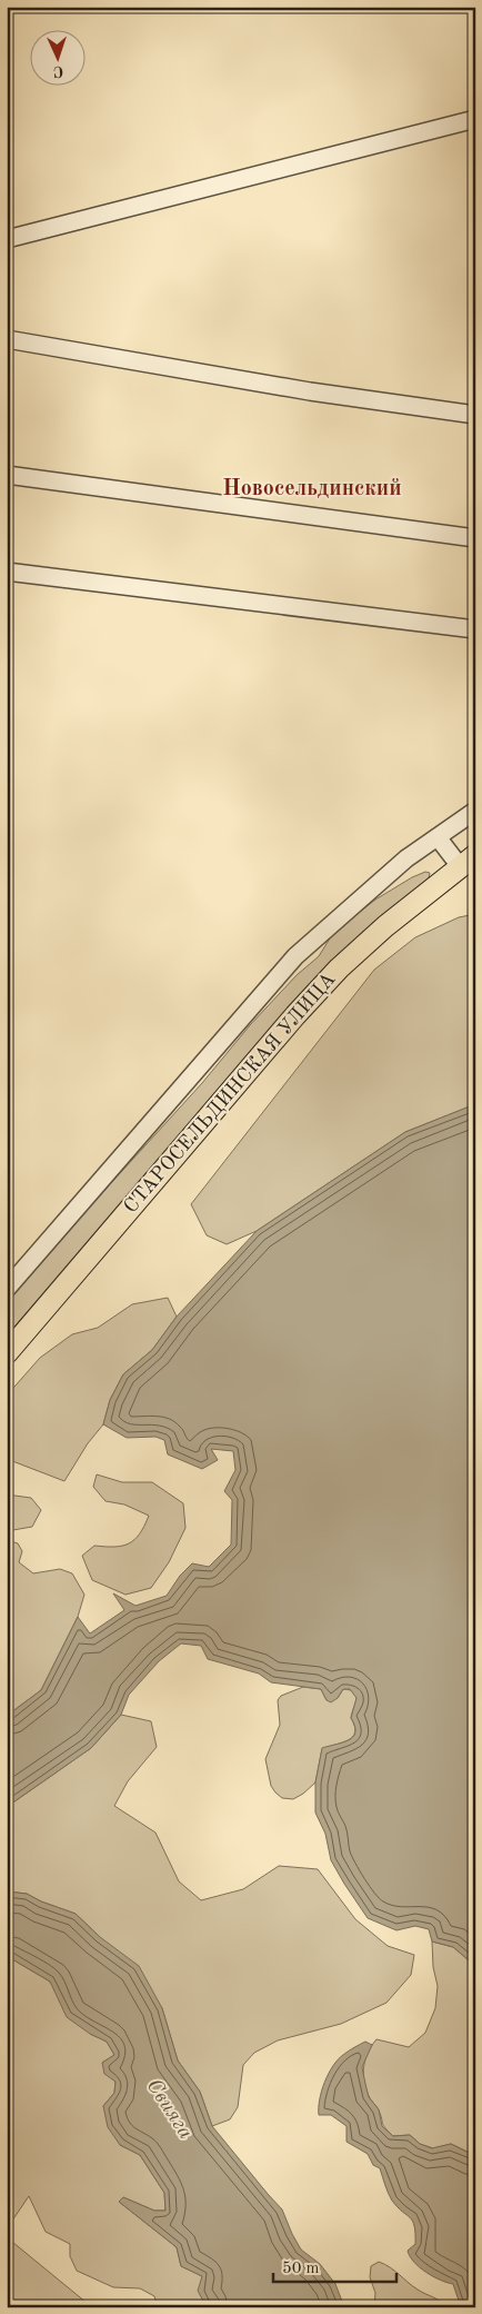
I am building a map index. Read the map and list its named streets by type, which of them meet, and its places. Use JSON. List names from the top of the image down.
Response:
{
  "streets": {
    "main road": ["СТАРОСЕЛЬДИНСКАЯ УЛИЦА"]
  },
  "districts": ["Новосельдинский"],
  "water": ["Свияга"],
  "scale_bar": "50 m",
  "north": "bottom"
}
